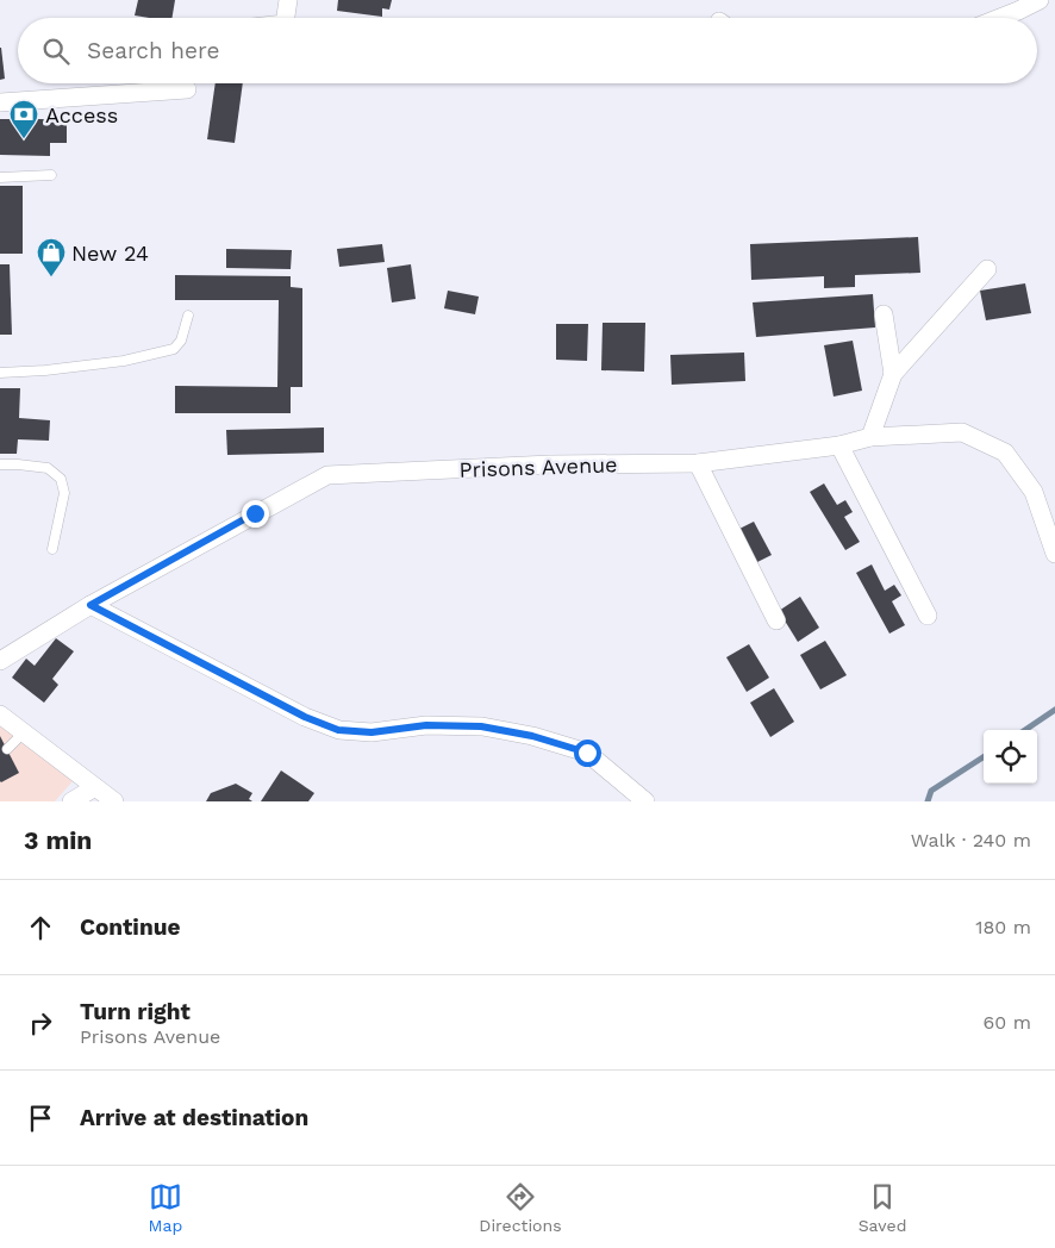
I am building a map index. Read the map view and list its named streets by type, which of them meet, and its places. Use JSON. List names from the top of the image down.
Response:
{
  "streets": {
    "street": ["Prisons Avenue"]
  },
  "places": {
    "bank": ["Access"],
    "shop": ["New 24"]
  },
  "page": {
    "search": "Search here",
    "heading": ["3 min", "Walk · 240 m"],
    "list": [
      ["Continue", "180 m"],
      ["Turn right", "Prisons Avenue", "60 m"],
      "Arrive at destination"
    ],
    "nav": ["Map", "Directions", "Saved"]
  }
}
